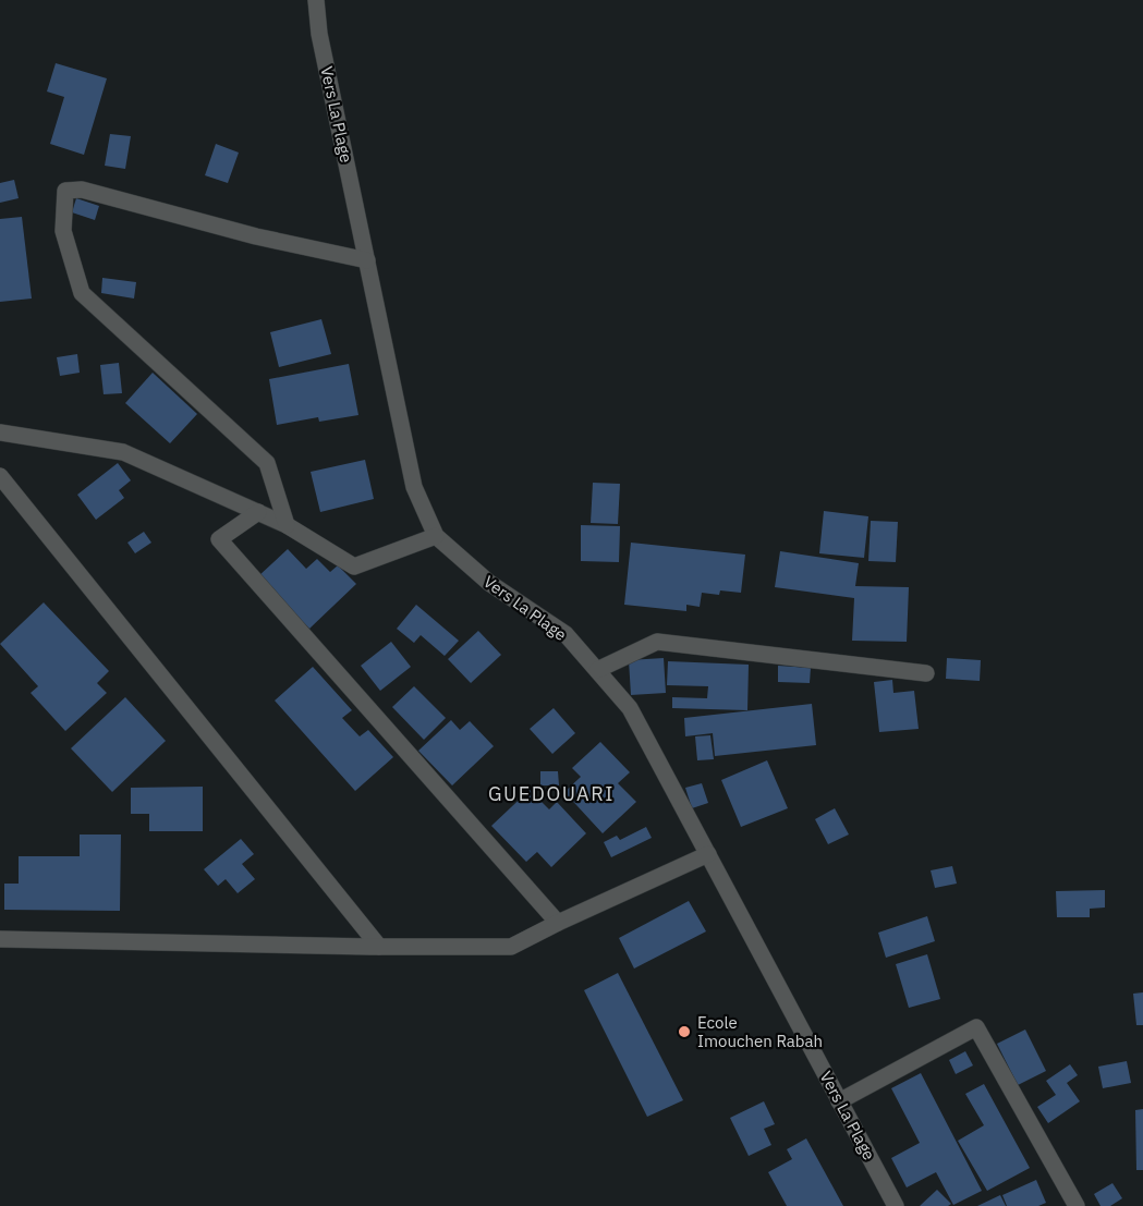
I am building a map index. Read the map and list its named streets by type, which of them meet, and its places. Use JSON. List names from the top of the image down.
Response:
{
  "streets": {
    "street": ["Vers La Plage"]
  },
  "districts": ["GUEDOUARI"],
  "places": ["Ecole Imouchen Rabah"]
}
